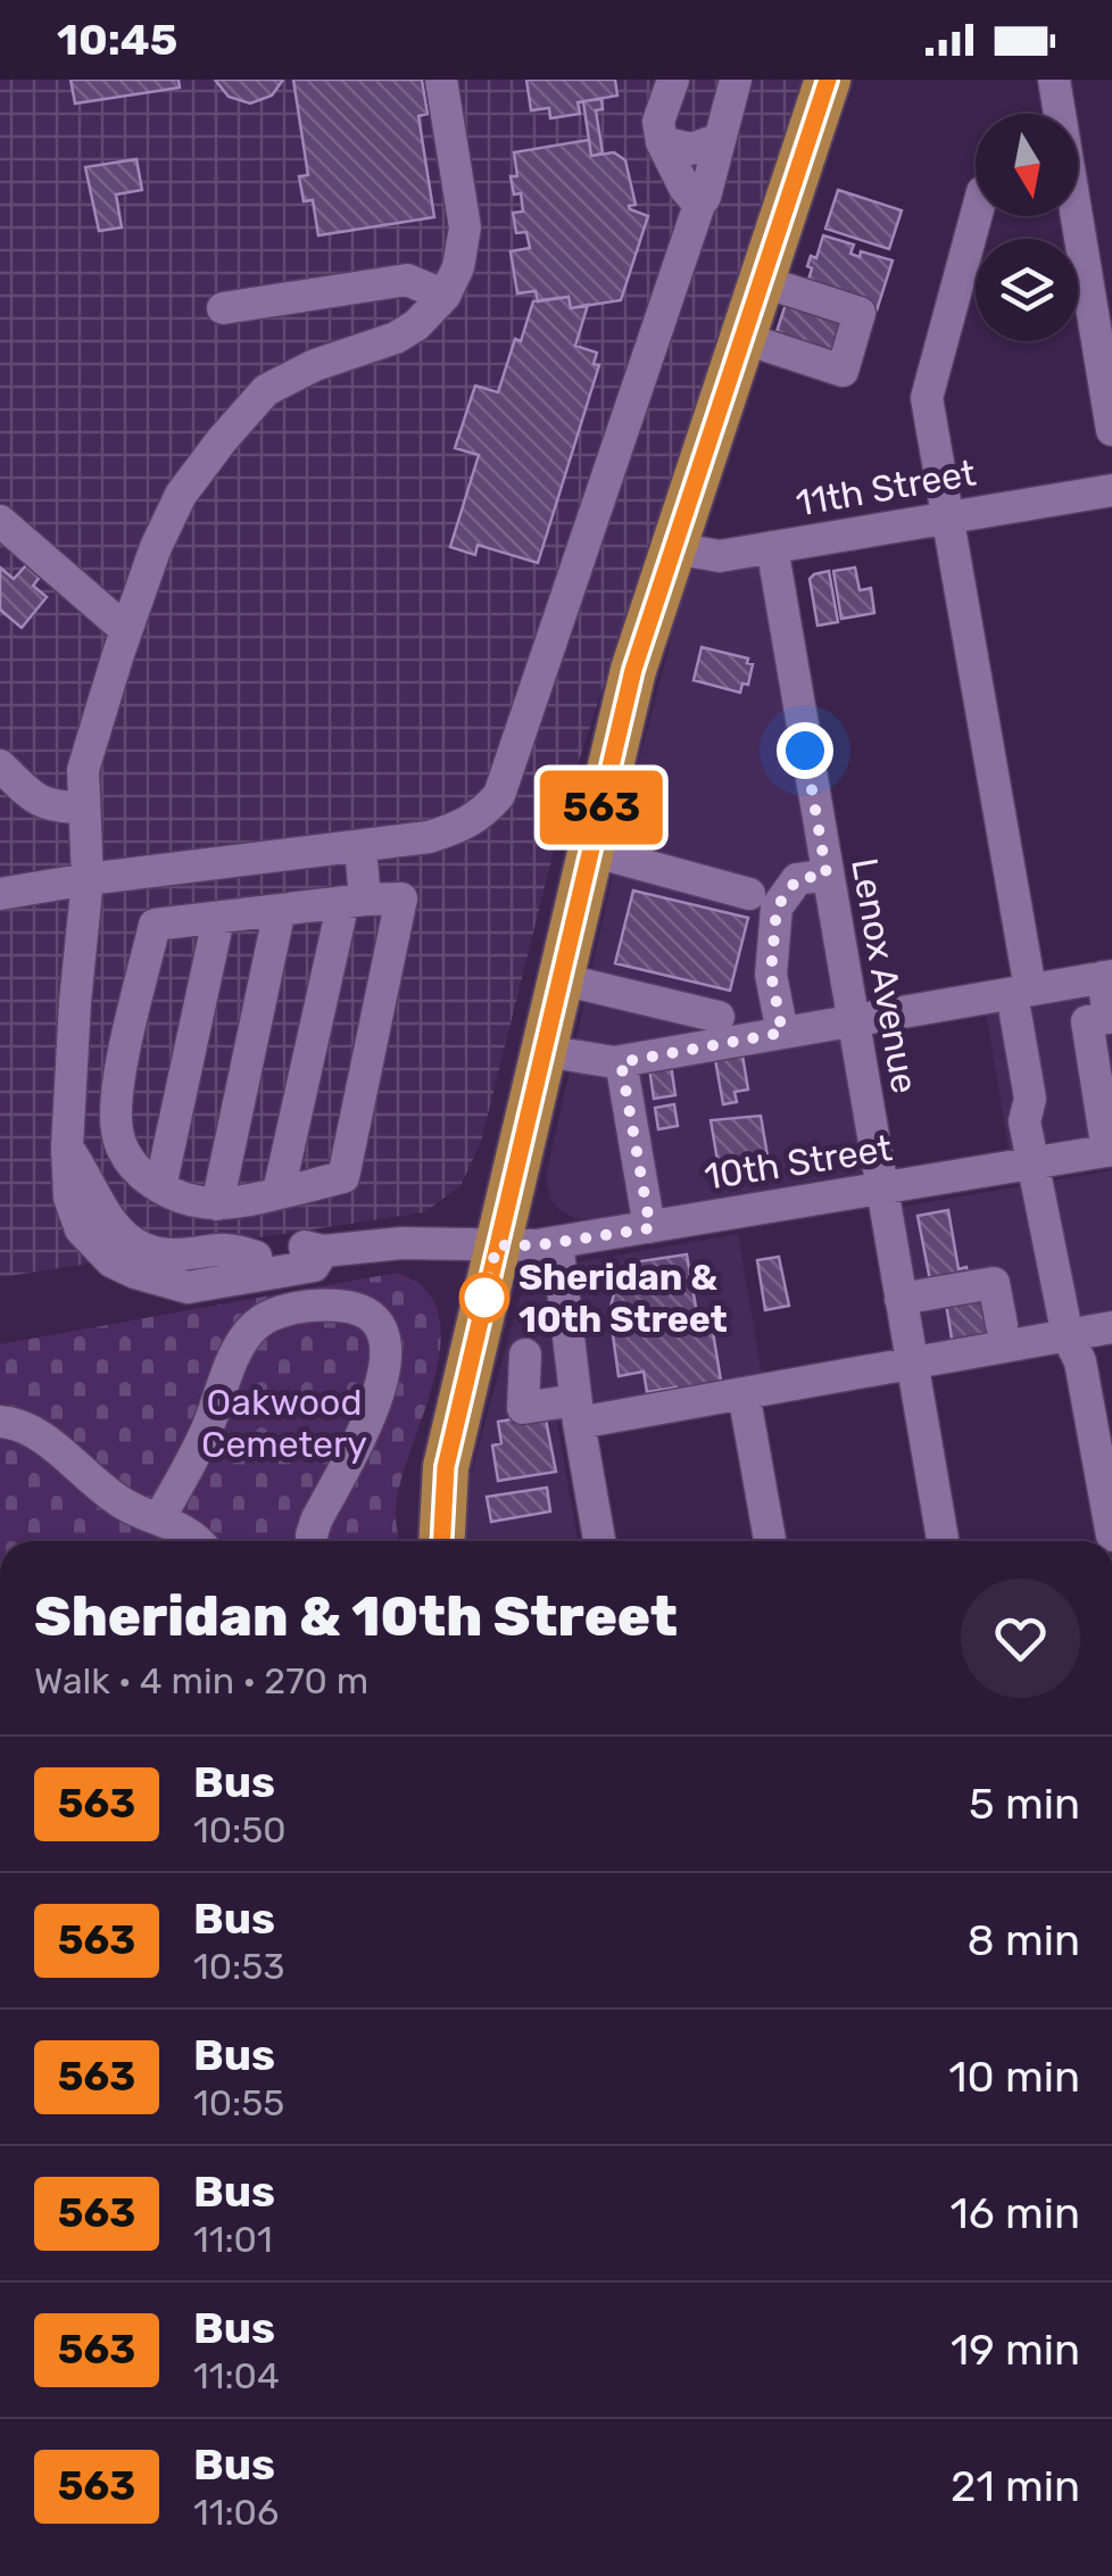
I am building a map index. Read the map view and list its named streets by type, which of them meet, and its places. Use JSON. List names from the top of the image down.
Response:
{
  "streets": {
    "street": ["11th Street", "Lenox Avenue", "10th Street"]
  },
  "crossings": [
    ["11th Street", "Lenox Avenue"],
    ["Lenox Avenue", "10th Street"]
  ],
  "parks": ["Oakwood Cemetery"],
  "places": ["Sheridan & 10th Street"],
  "lines": ["bus line 563"],
  "north": "bottom",
  "page": {
    "status": "10:45",
    "on_map": "563",
    "heading": ["Sheridan & 10th Street", "Walk · 4 min · 270 m"],
    "list": [
      {
        "mark": "563",
        "name": "Bus",
        "note": "10:50",
        "value": "5 min"
      },
      {
        "mark": "563",
        "name": "Bus",
        "note": "10:53",
        "value": "8 min"
      },
      {
        "mark": "563",
        "name": "Bus",
        "note": "10:55",
        "value": "10 min"
      },
      {
        "mark": "563",
        "name": "Bus",
        "note": "11:01",
        "value": "16 min"
      },
      {
        "mark": "563",
        "name": "Bus",
        "note": "11:04",
        "value": "19 min"
      },
      {
        "mark": "563",
        "name": "Bus",
        "note": "11:06",
        "value": "21 min"
      }
    ]
  }
}
